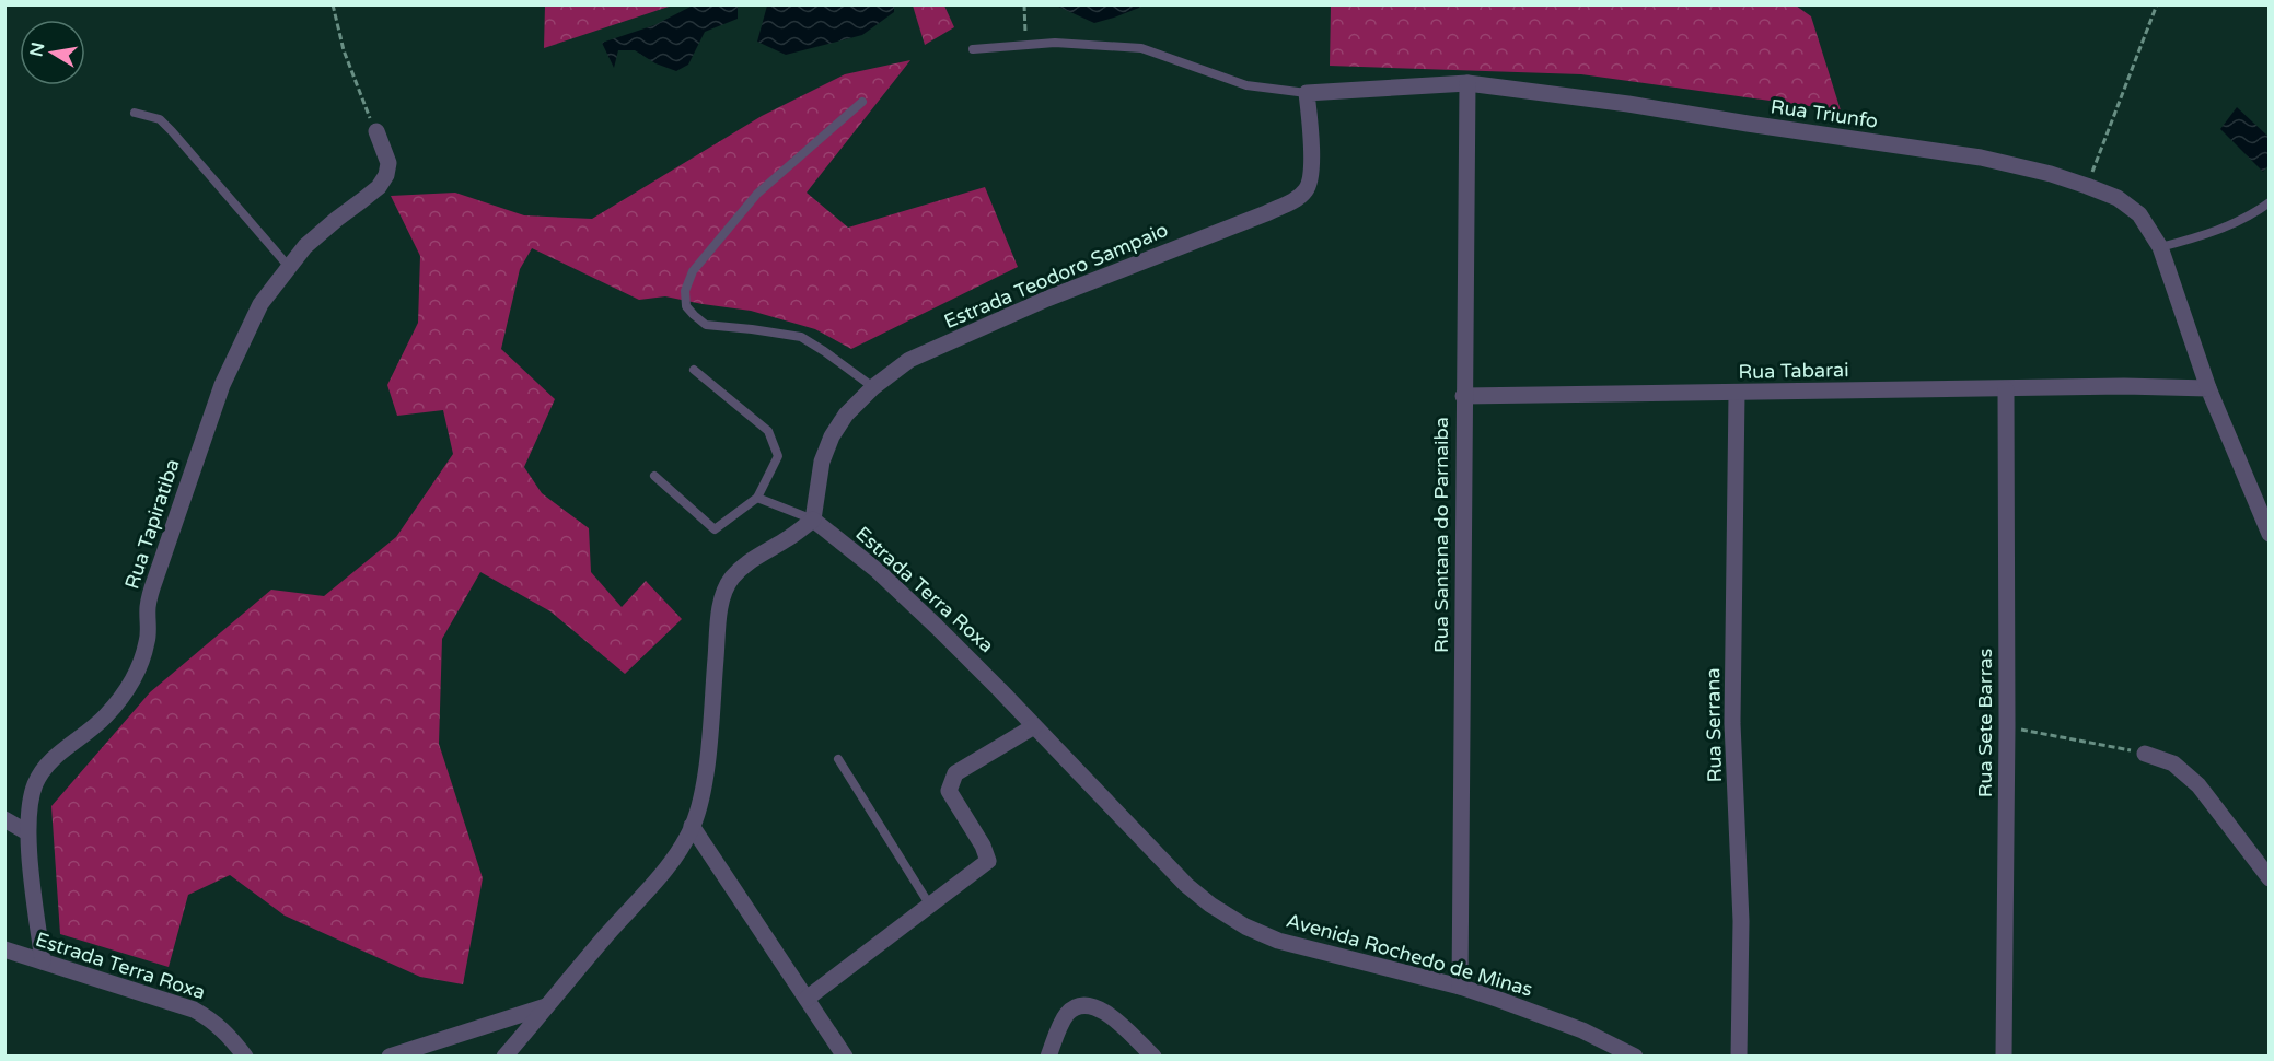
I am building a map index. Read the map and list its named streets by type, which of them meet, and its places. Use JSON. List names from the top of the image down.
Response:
{
  "streets": {
    "street": [
      "Rua Triunfo",
      "Estrada Teodoro Sampaio",
      "Rua Tabarai",
      "Rua Tapiratiba",
      "Rua Santana do Parnaiba",
      "Estrada Terra Roxa",
      "Rua Sete Barras",
      "Rua Serrana",
      "Avenida Rochedo de Minas"
    ]
  },
  "crossings": [
    ["Rua Triunfo", "Estrada Teodoro Sampaio"],
    ["Rua Triunfo", "Rua Tabarai"],
    ["Rua Triunfo", "Rua Santana do Parnaiba"],
    ["Estrada Teodoro Sampaio", "Estrada Terra Roxa"],
    ["Rua Tabarai", "Rua Santana do Parnaiba"],
    ["Rua Tabarai", "Rua Sete Barras"],
    ["Rua Tabarai", "Rua Serrana"],
    ["Rua Tapiratiba", "Estrada Terra Roxa"],
    ["Rua Santana do Parnaiba", "Avenida Rochedo de Minas"],
    ["Estrada Terra Roxa", "Avenida Rochedo de Minas"]
  ],
  "north": "left"
}
